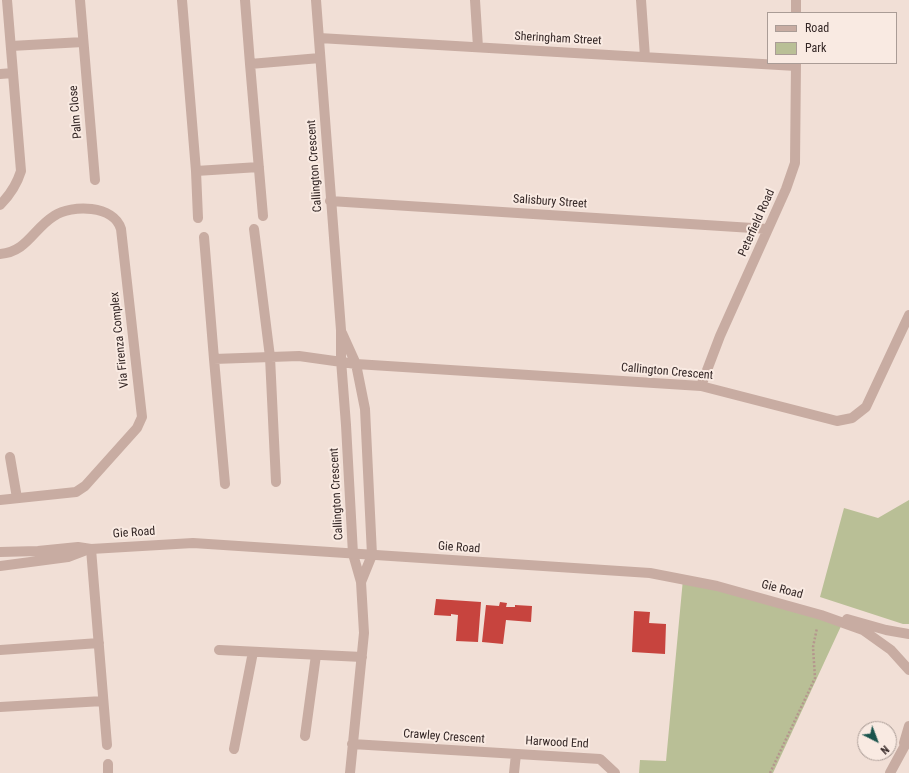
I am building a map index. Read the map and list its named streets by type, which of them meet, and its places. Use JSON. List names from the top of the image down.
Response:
{
  "streets": {
    "street": [
      "Sheringham Street",
      "Palm Close",
      "Callington Crescent",
      "Salisbury Street",
      "Peterfield Road",
      "Via Firenza Complex",
      "Gie Road",
      "Crawley Crescent",
      "Harwood End"
    ]
  },
  "crossings": [
    ["Sheringham Street", "Callington Crescent"],
    ["Callington Crescent", "Salisbury Street"],
    ["Callington Crescent", "Peterfield Road"],
    ["Callington Crescent", "Gie Road"],
    ["Salisbury Street", "Peterfield Road"],
    ["Crawley Crescent", "Harwood End"]
  ],
  "legend": ["Road", "Park"],
  "north": "bottom right"
}
